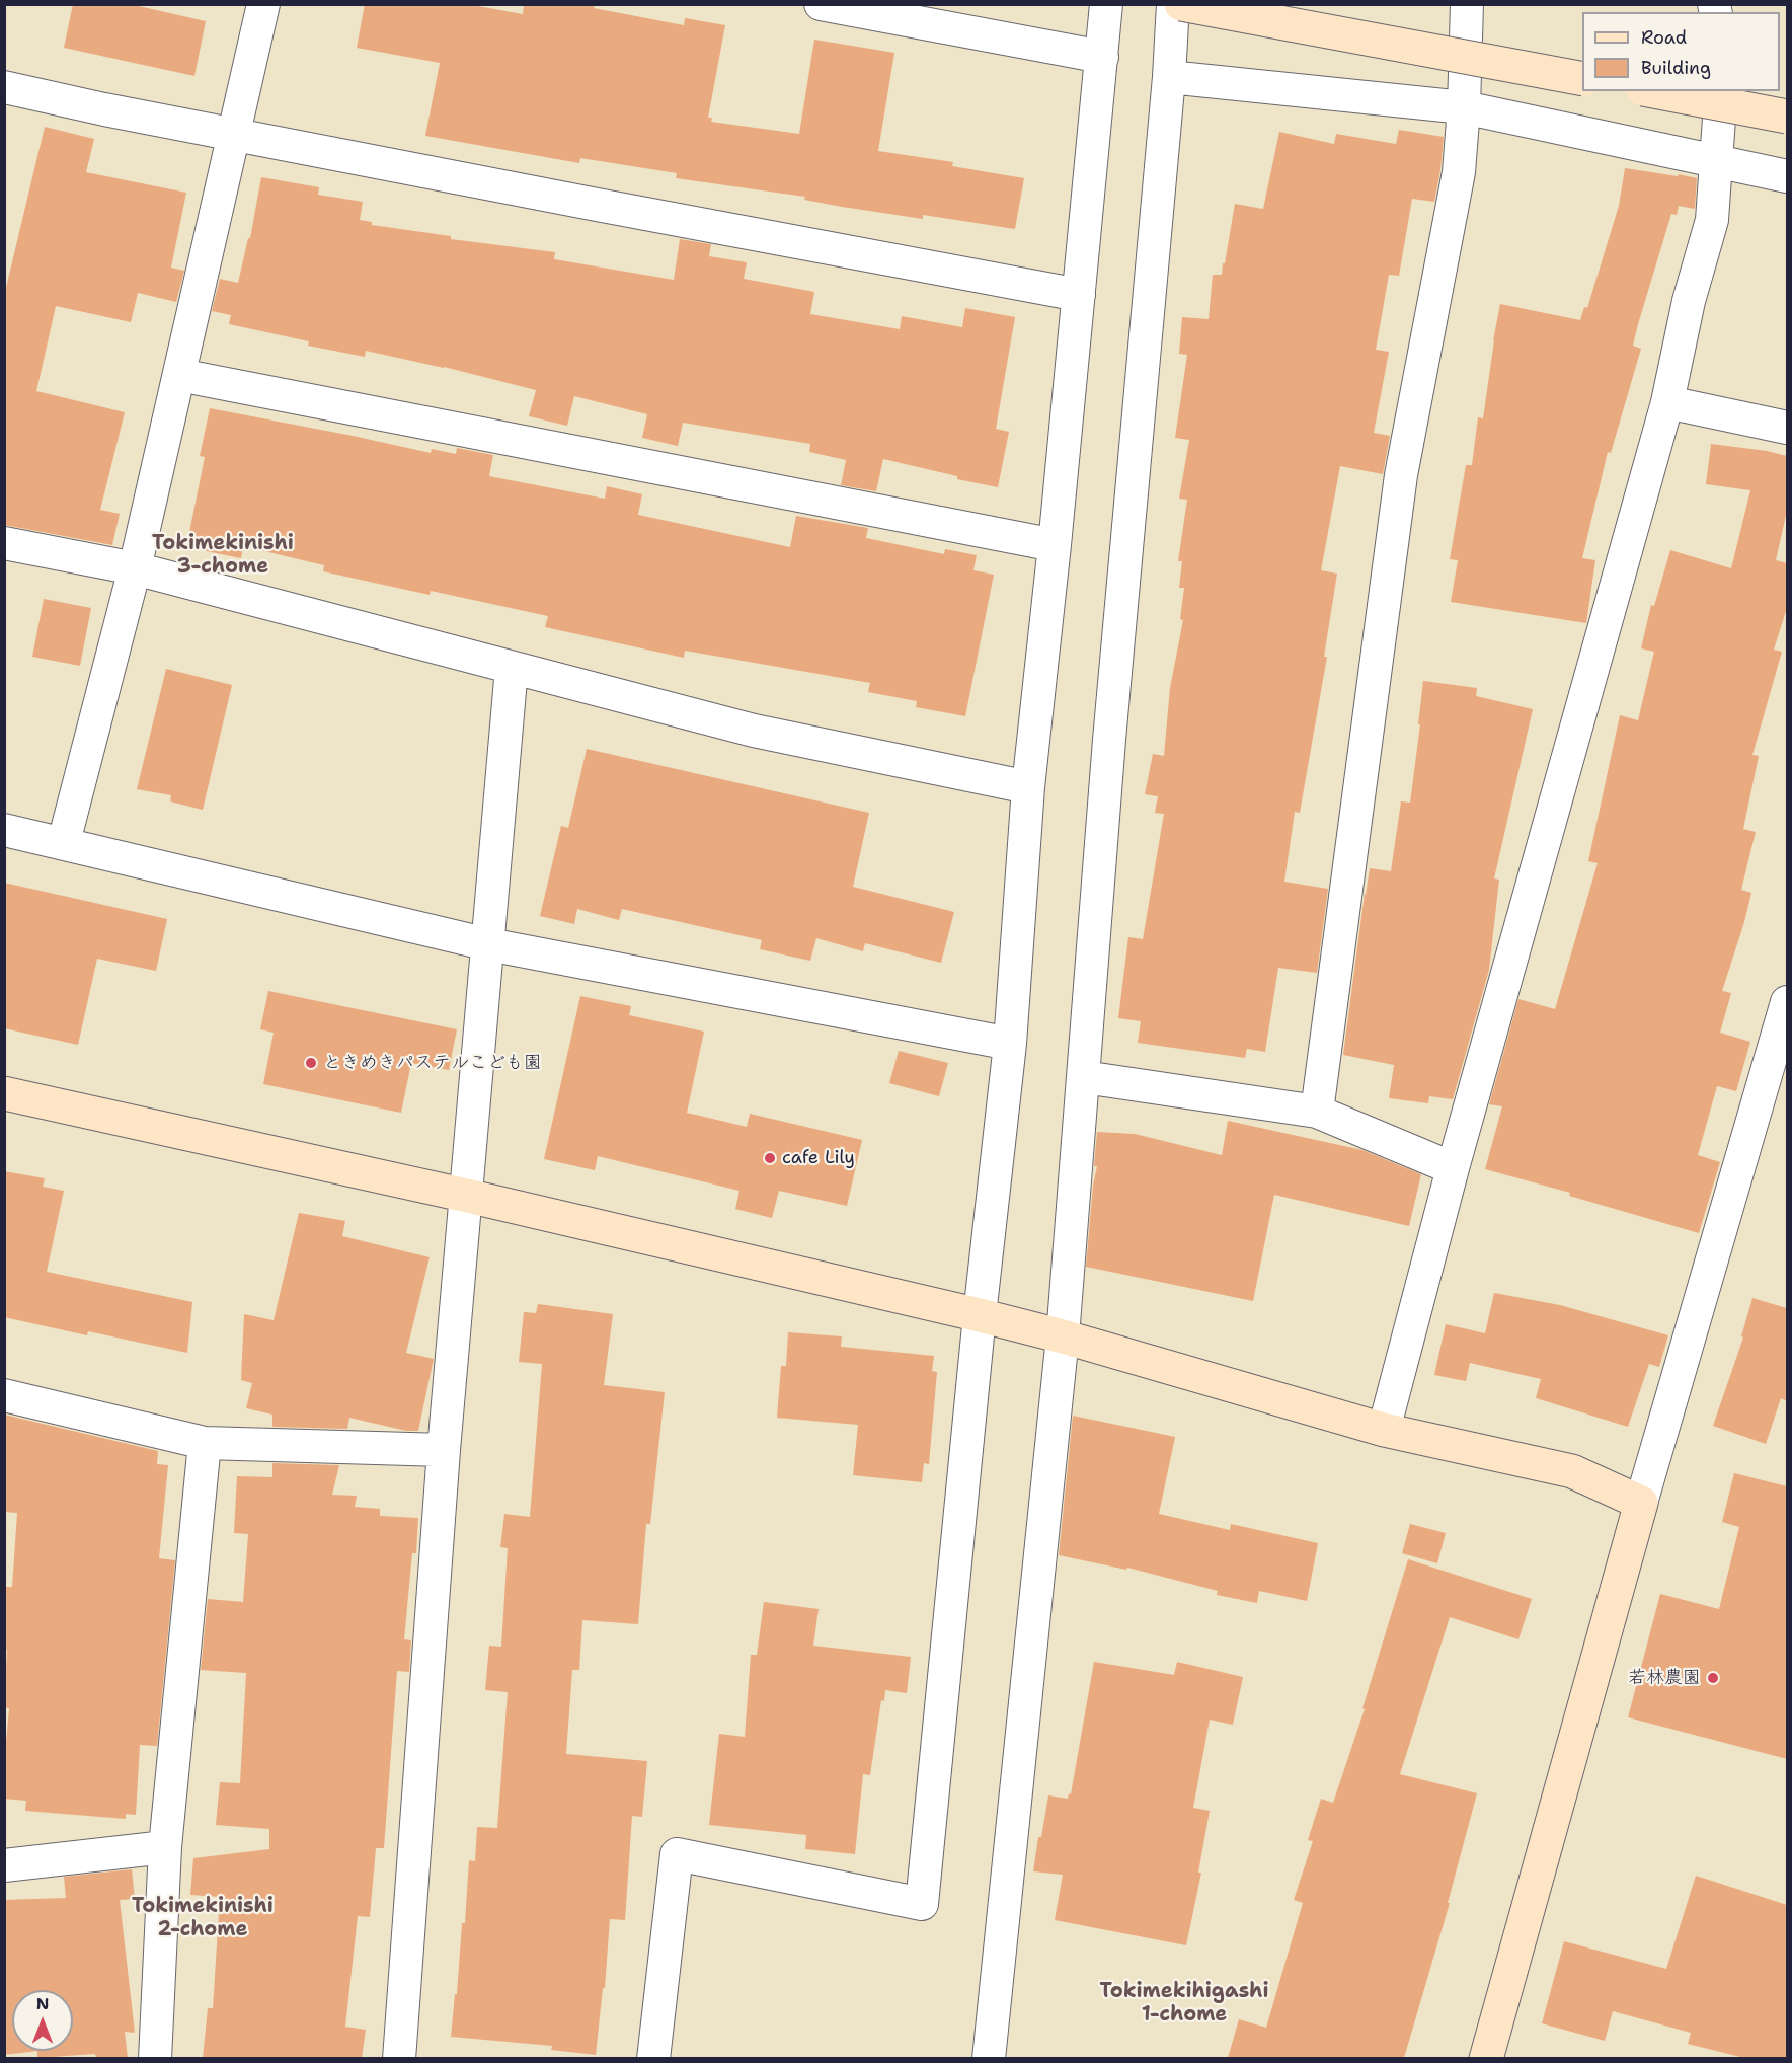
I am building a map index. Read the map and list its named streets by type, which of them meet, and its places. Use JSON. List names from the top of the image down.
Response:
{
  "districts": ["Tokimekinishi 3-chome", "Tokimekinishi 2-chome", "Tokimekihigashi 1-chome"],
  "places": ["ときめきパステルこども園", "cafe Lily", "若林農園"],
  "legend": ["Road", "Building"],
  "north": "top"
}
